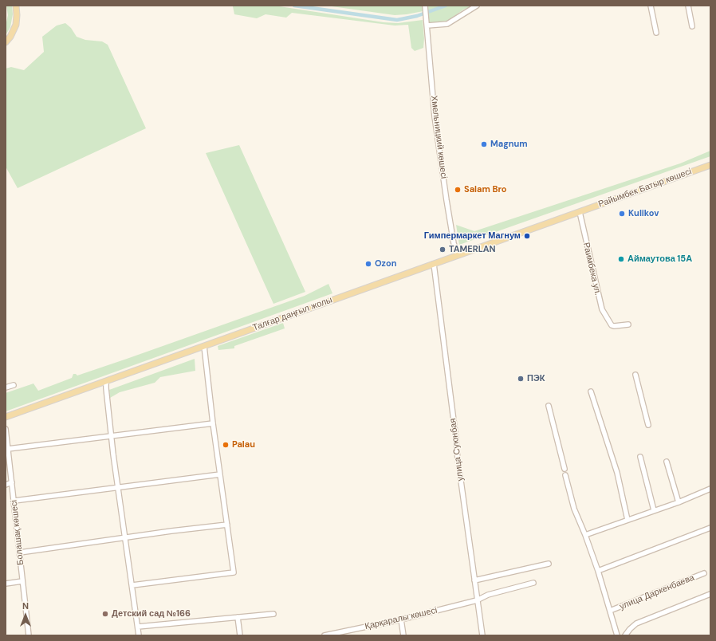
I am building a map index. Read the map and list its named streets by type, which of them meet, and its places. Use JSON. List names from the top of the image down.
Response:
{
  "streets": {
    "main road": ["Райымбек Батыр көшесі", "Талғар даңғыл жолы"],
    "street": [
      "Хмельницкий көшесі",
      "Раимбека ул.",
      "улица Суюнбая",
      "Болашақ көшесі",
      "улица Даркенбаева",
      "Қарқаралы көшесі"
    ]
  },
  "crossings": [
    ["Хмельницкий көшесі", "Талғар даңғыл жолы"],
    ["Райымбек Батыр көшесі", "Раимбека ул."],
    ["Райымбек Батыр көшесі", "Талғар даңғыл жолы"],
    ["Раимбека ул.", "Талғар даңғыл жолы"],
    ["Талғар даңғыл жолы", "улица Суюнбая"],
    ["улица Суюнбая", "Қарқаралы көшесі"]
  ],
  "places": [
    "Magnum",
    "Salam Bro",
    "Kulikov",
    "Гимпермаркет Магнум",
    "TAMERLAN",
    "Аймаутова 15А",
    "Ozon",
    "ПЭК",
    "Palau",
    "Детский сад №166"
  ],
  "north": "top"
}
